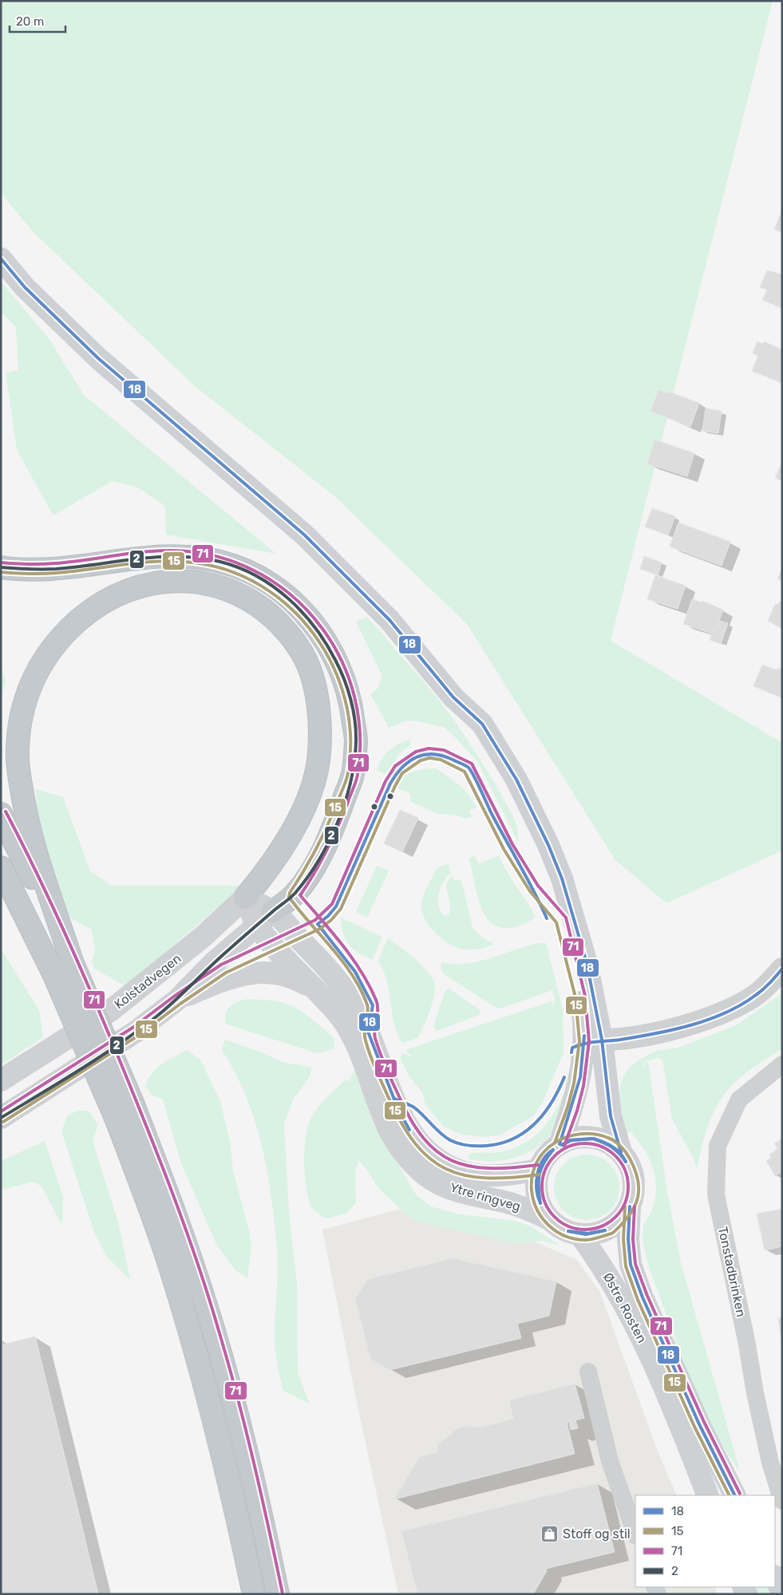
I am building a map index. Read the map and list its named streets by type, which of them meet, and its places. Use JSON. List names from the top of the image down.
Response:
{
  "streets": {
    "main road": ["Kolstadvegen", "Ytre ringveg", "Østre Rosten"],
    "street": ["Tonstadbrinken"]
  },
  "crossings": [
    ["Kolstadvegen", "Ytre ringveg"],
    ["Ytre ringveg", "Østre Rosten"]
  ],
  "places": {
    "shop": ["Stoff og stil"]
  },
  "lines": [
    "transit line 18",
    "transit line 71",
    "transit line 2",
    "transit line 15"
  ],
  "legend": [
    "18",
    "15",
    "71",
    "2"
  ],
  "scale_bar": "20 m"
}
